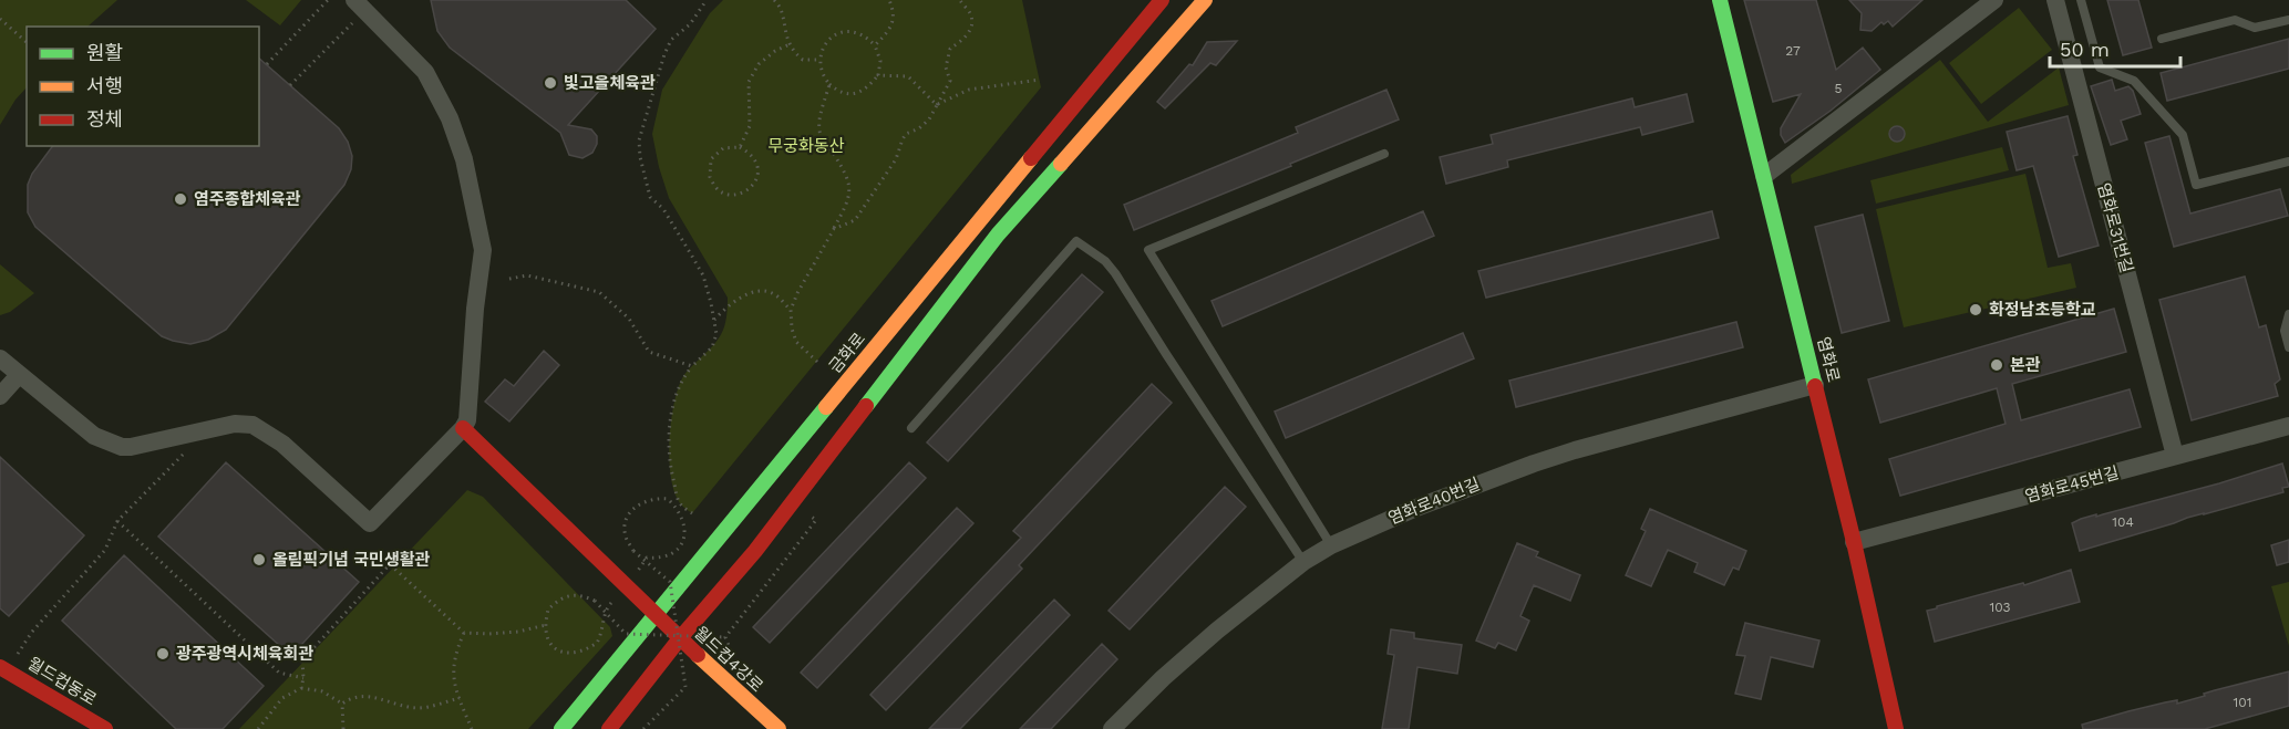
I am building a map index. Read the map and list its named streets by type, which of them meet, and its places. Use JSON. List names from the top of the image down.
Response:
{
  "streets": {
    "main road": [
      "금화로",
      "염화로",
      "월드컵4강로",
      "월드컵동로"
    ],
    "street": ["염화로31번길", "염화로45번길", "염화로40번길"]
  },
  "crossings": [
    ["염화로31번길", "염화로45번길"],
    ["금화로", "월드컵4강로"],
    ["염화로", "염화로45번길"],
    ["염화로", "염화로40번길"]
  ],
  "parks": ["무궁화동산"],
  "places": [
    "빛고을체육관",
    "염주종합체육관",
    "화정남초등학교",
    "본관",
    "올림픽기념 국민생활관",
    "광주광역시체육회관"
  ],
  "house_numbers": [
    "27",
    "5",
    "104",
    "103",
    "101"
  ],
  "legend": ["원활", "서행", "정체"],
  "scale_bar": "50 m"
}
